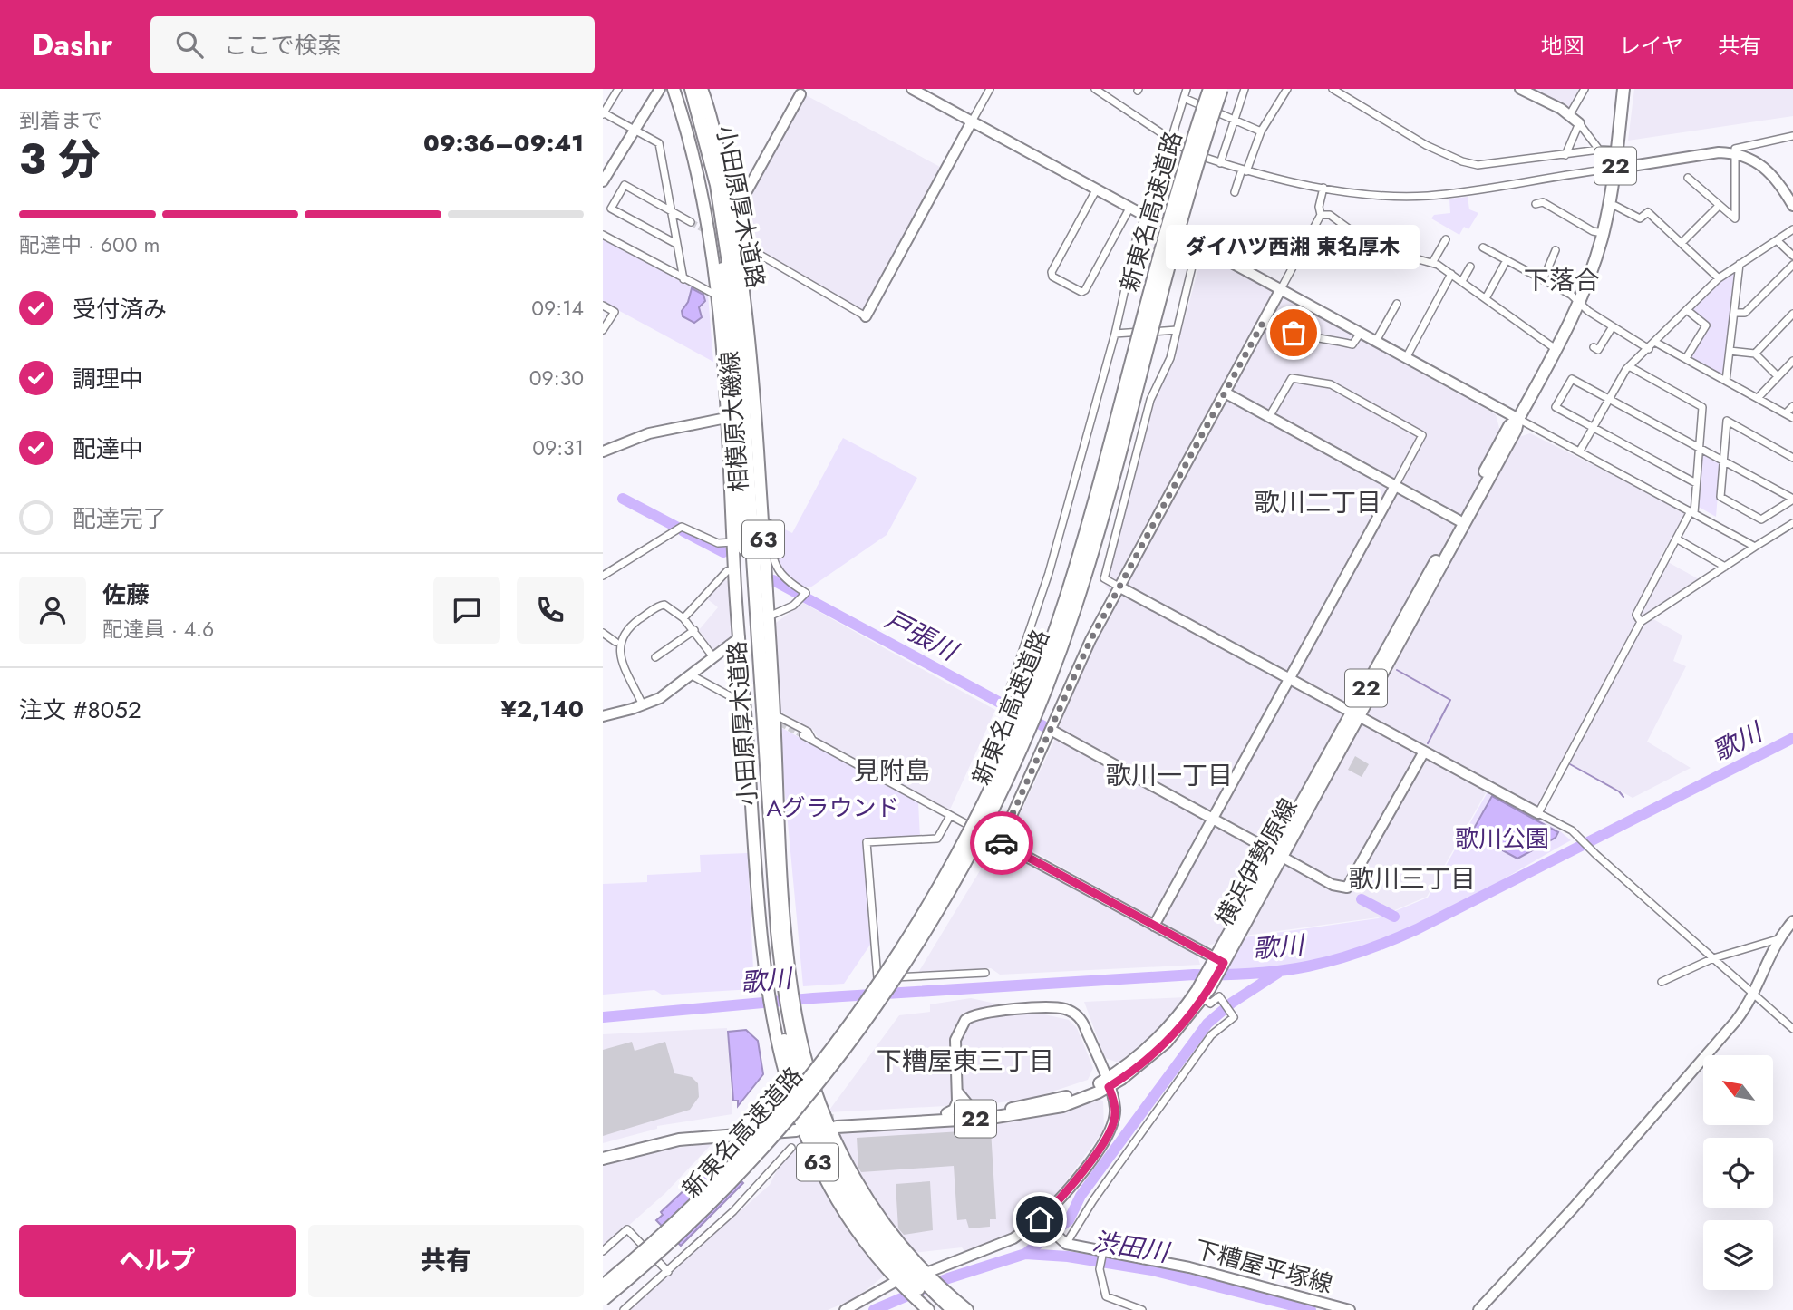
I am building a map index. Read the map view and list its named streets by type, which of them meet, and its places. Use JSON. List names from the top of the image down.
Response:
{
  "streets": {
    "highway": ["小田原厚木道路", "新東名高速道路"],
    "main road": [
      "22",
      "相模原大磯線",
      "63",
      "横浜伊勢原線"
    ],
    "street": ["下糟屋平塚線"]
  },
  "crossings": [
    ["小田原厚木道路", "相模原大磯線"],
    ["小田原厚木道路", "63"]
  ],
  "districts": [
    "下落合",
    "歌川二丁目",
    "見附島",
    "歌川一丁目",
    "歌川三丁目",
    "下糟屋東三丁目"
  ],
  "water": ["戸張川", "歌川", "渋田川"],
  "parks": ["Aグラウンド", "歌川公園"],
  "places": ["ダイハツ西湘 東名厚木"],
  "north": "top left",
  "page": {
    "header": "Dashr",
    "search": "ここで検索",
    "nav": ["地図", "レイヤ", "共有"],
    "heading": ["3 分", "到着まで", "09:36–09:41"],
    "panel": [
      "佐藤",
      "配達員 · 4.6",
      "注文 #8052",
      "¥2,140"
    ],
    "bar": "配達中 · 600 m",
    "bubble": "ダイハツ西湘 東名厚木",
    "list": [
      ["受付済み", "09:14"],
      ["調理中", "09:30"],
      ["配達中", "09:31"],
      "配達完了"
    ],
    "buttons": ["ヘルプ", "共有"]
  }
}
